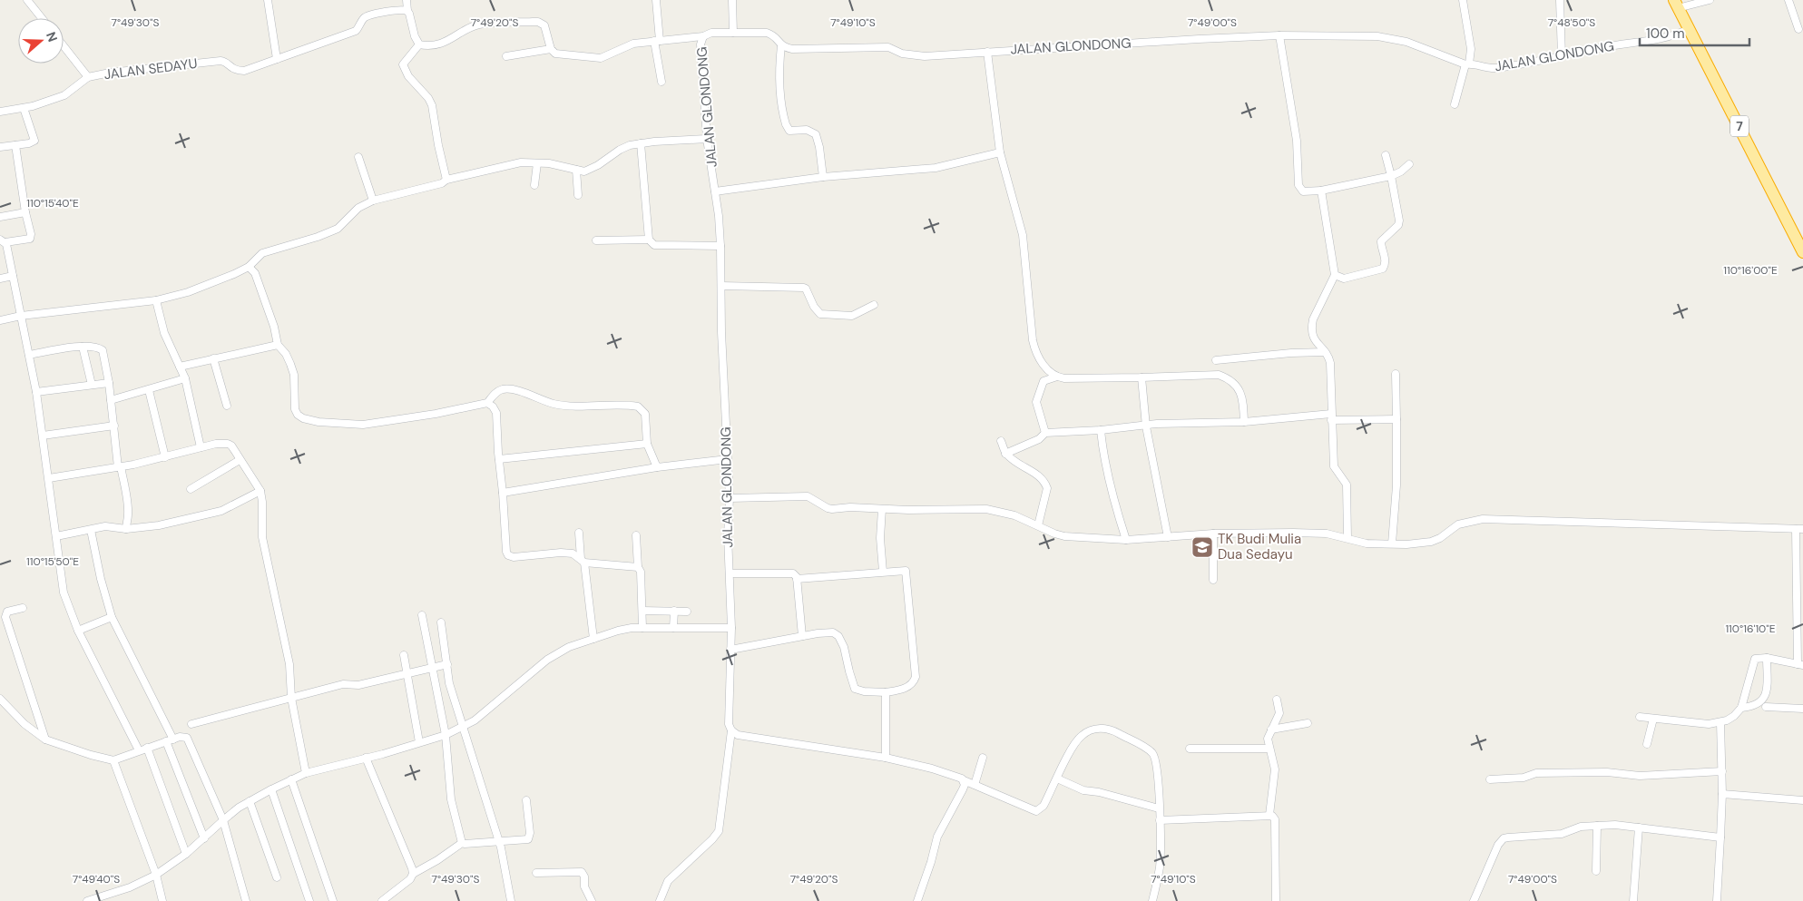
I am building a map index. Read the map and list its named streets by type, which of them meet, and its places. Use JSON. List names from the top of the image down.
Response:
{
  "streets": {
    "highway": ["7"],
    "street": ["JALAN GLONDONG", "JALAN SEDAYU"]
  },
  "crossings": [
    ["JALAN GLONDONG", "7"]
  ],
  "places": {
    "school or university": ["TK Budi Mulia Dua Sedayu"]
  },
  "scale_bar": "100 m",
  "north": "right",
  "coordinates": [
    "7°49'30\"S",
    "7°49'20\"S",
    "7°49'10\"S",
    "7°49'00\"S",
    "7°48'50\"S",
    "110°15'40\"E",
    "110°16'00\"E",
    "110°15'50\"E",
    "110°16'10\"E",
    "7°49'40\"S"
  ]
}
